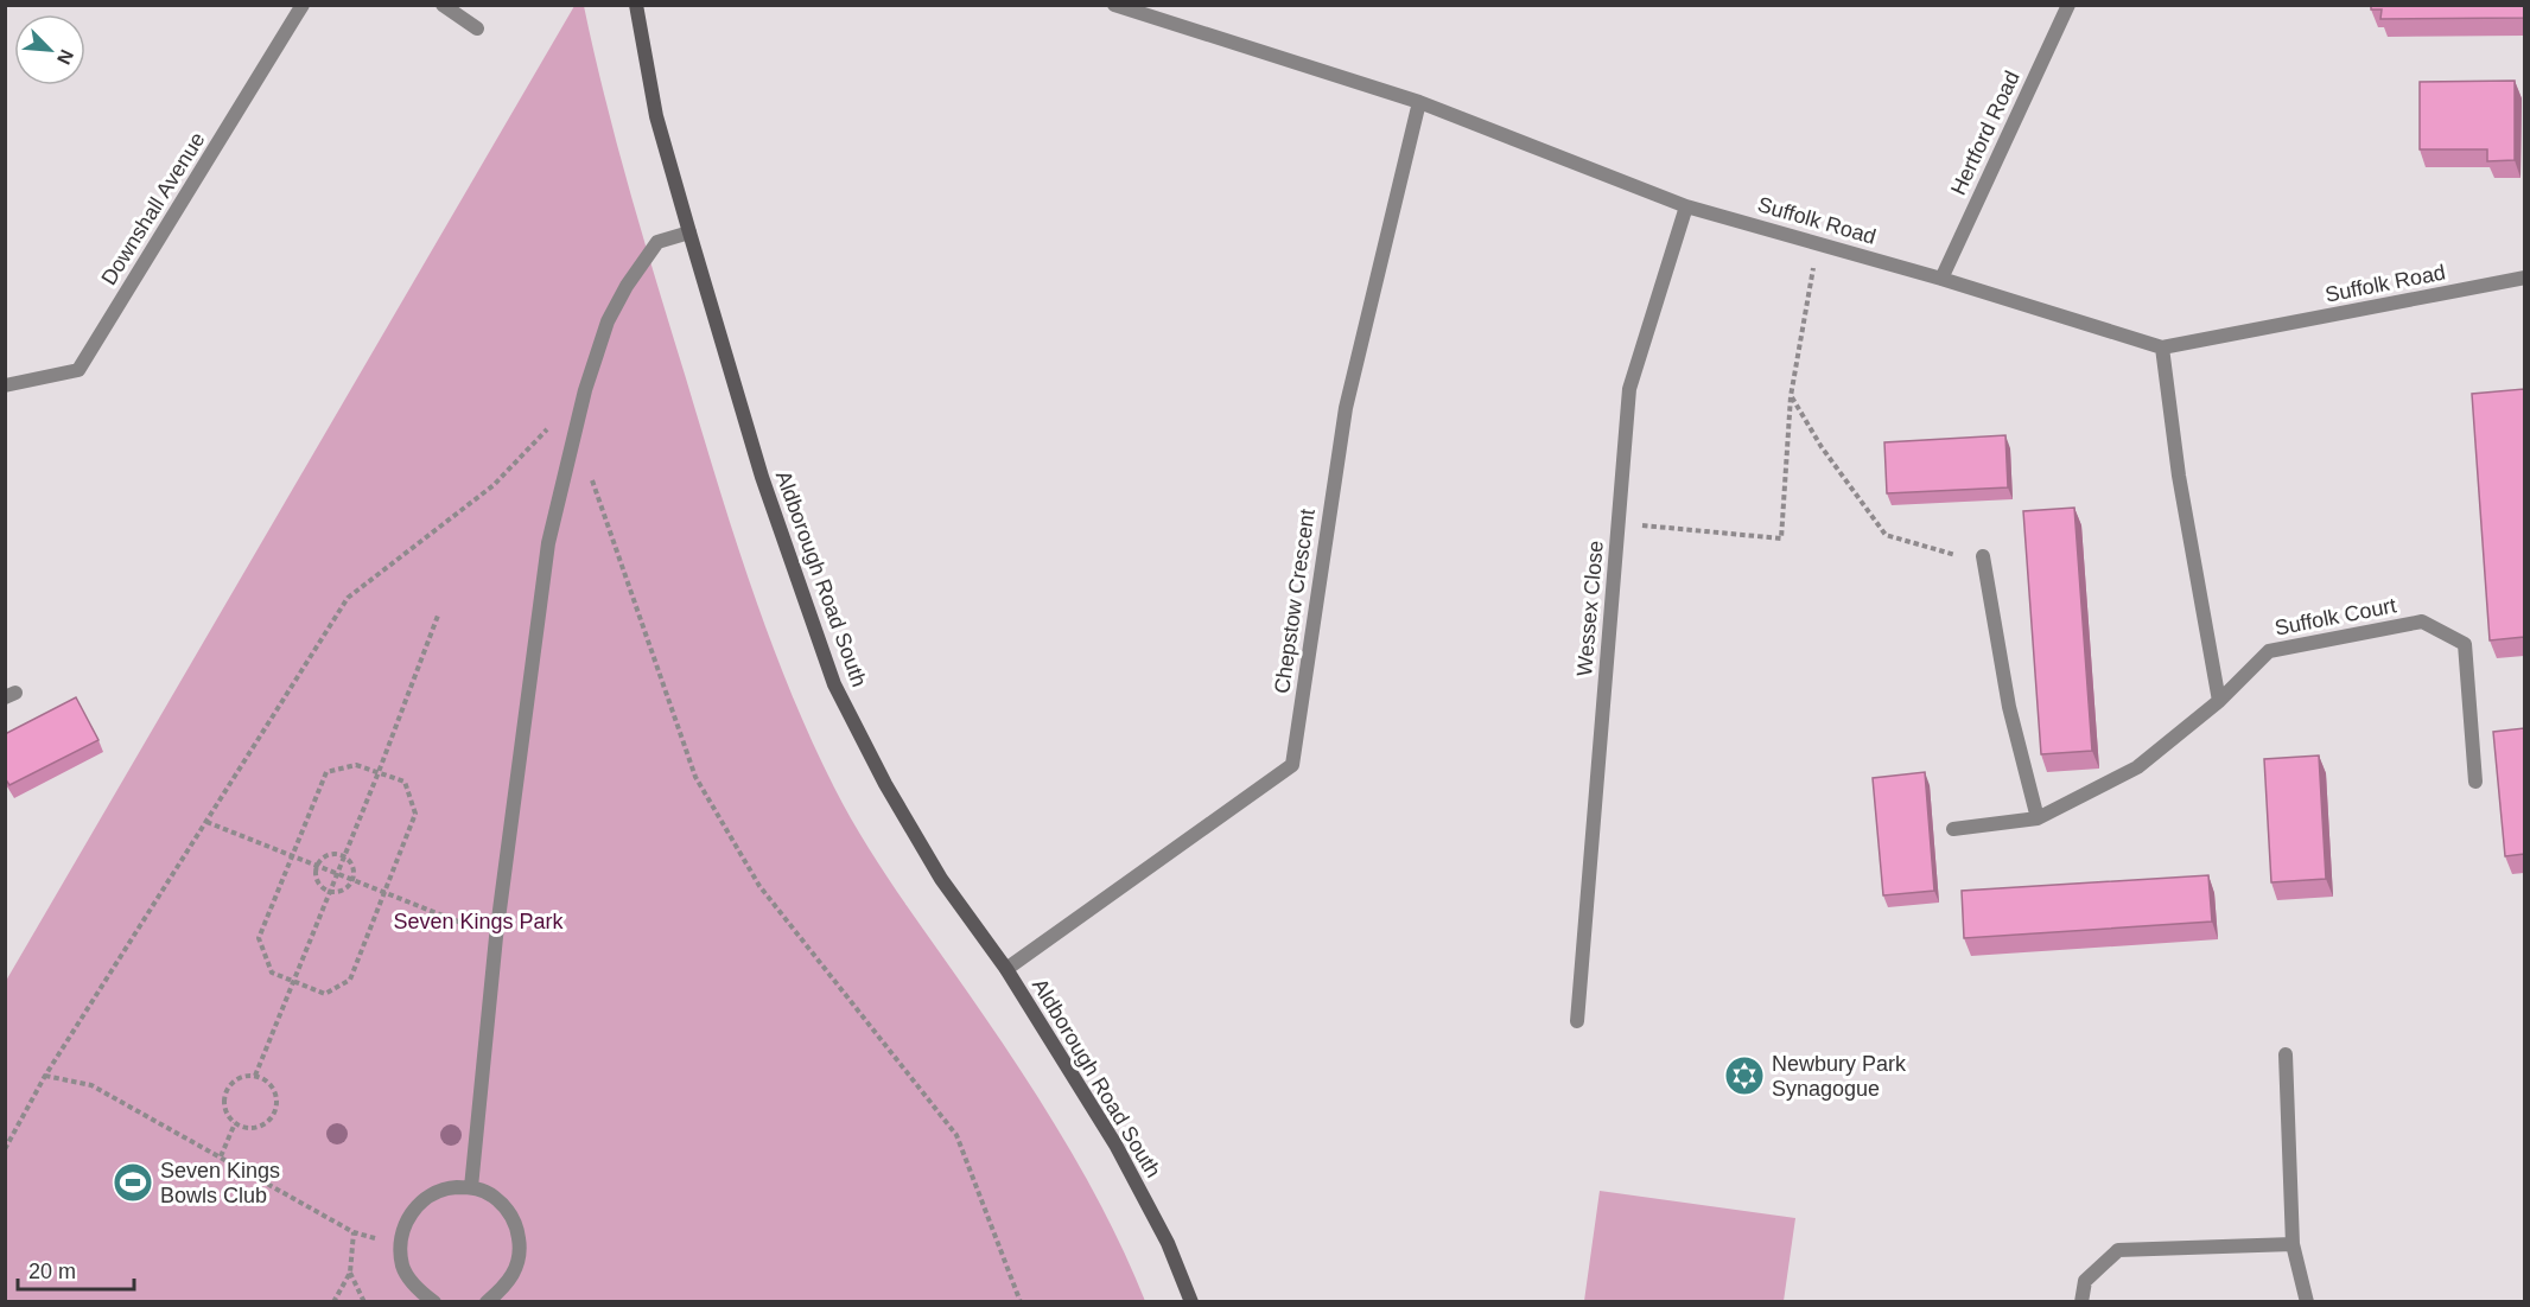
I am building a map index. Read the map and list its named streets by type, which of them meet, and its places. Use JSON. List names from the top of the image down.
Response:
{
  "streets": {
    "street": [
      "Hertford Road",
      "Downshall Avenue",
      "Suffolk Road",
      "Aldborough Road South",
      "Chepstow Crescent",
      "Wessex Close",
      "Suffolk Court"
    ]
  },
  "crossings": [
    ["Hertford Road", "Suffolk Road"],
    ["Suffolk Road", "Chepstow Crescent"],
    ["Suffolk Road", "Wessex Close"],
    ["Aldborough Road South", "Chepstow Crescent"]
  ],
  "parks": ["Seven Kings Park"],
  "places": {
    "synagogue": ["Newbury Park Synagogue"],
    "sports": ["Seven Kings Bowls Club"]
  },
  "scale_bar": "20 m",
  "north": "bottom right"
}
